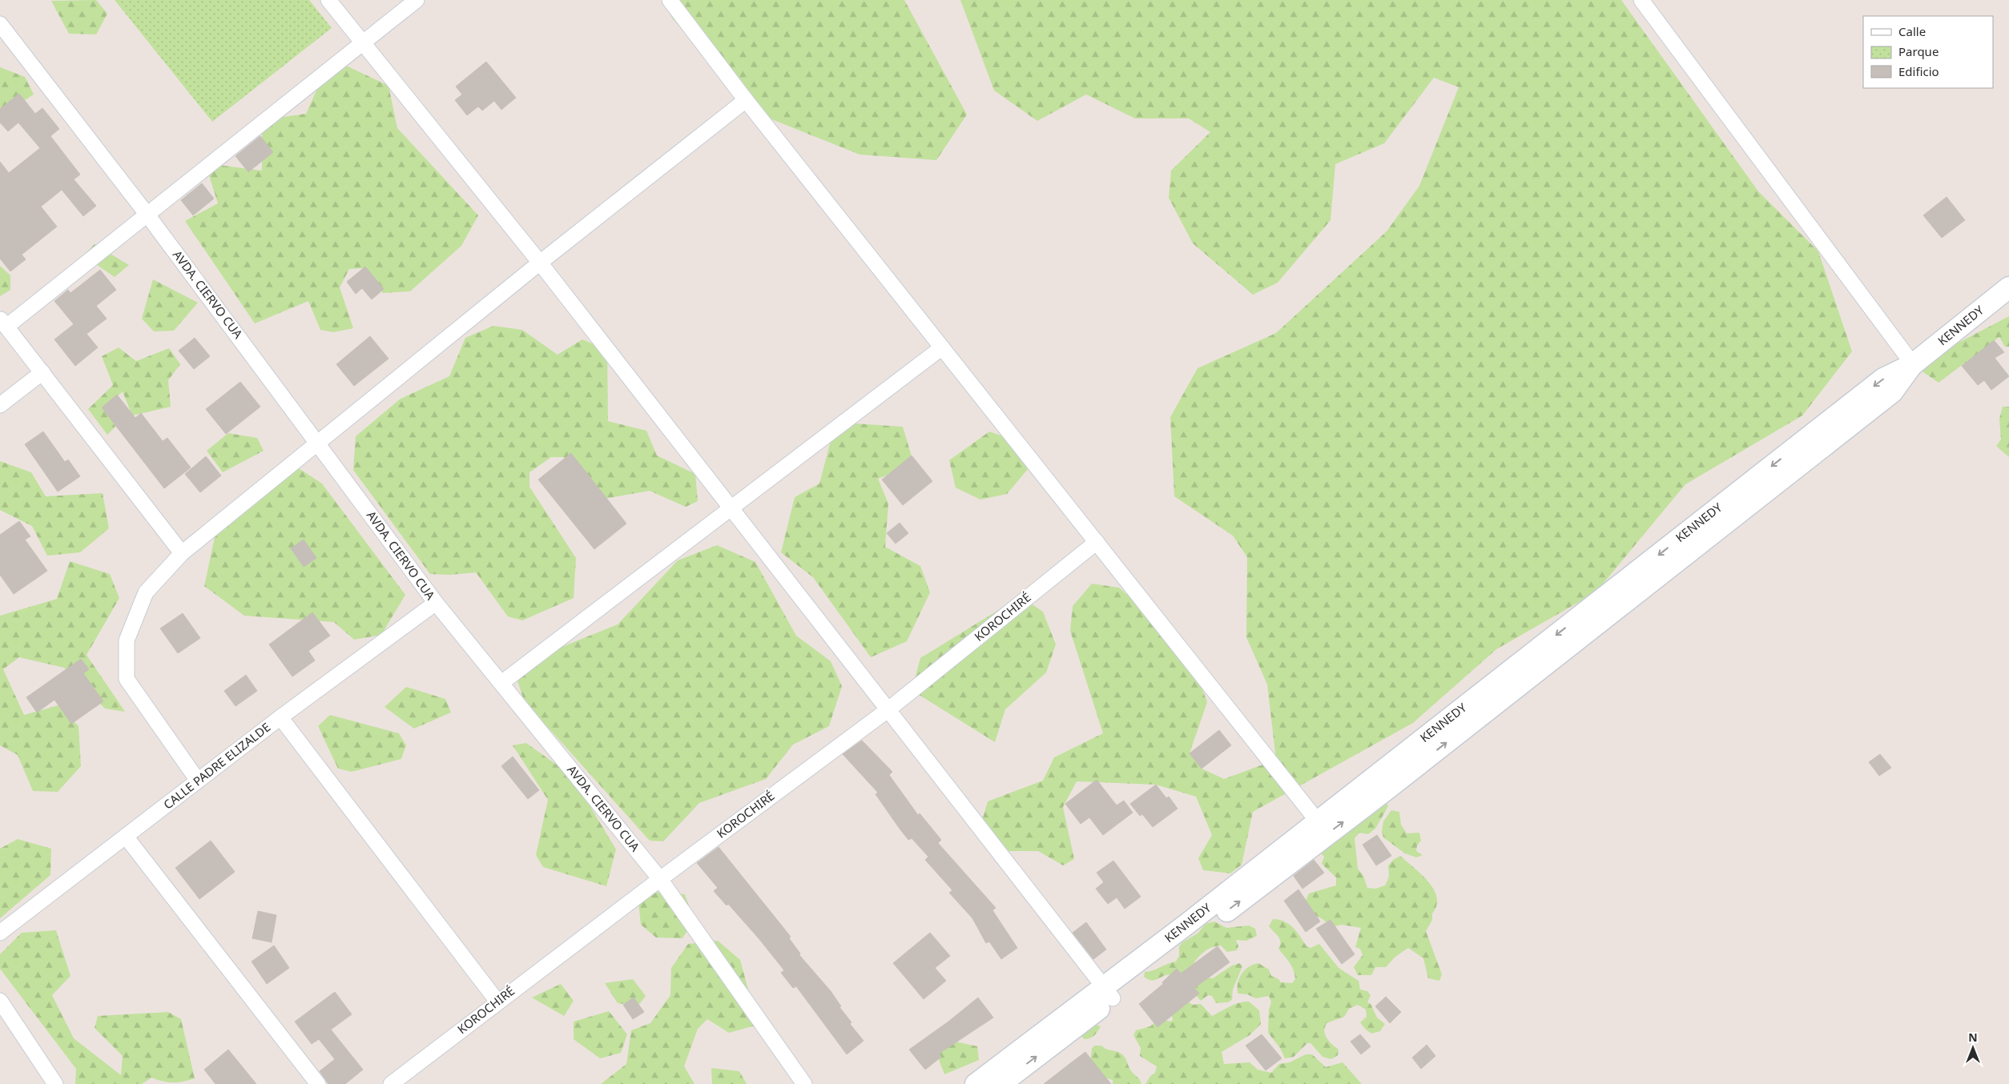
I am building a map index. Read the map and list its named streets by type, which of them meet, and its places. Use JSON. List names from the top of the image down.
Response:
{
  "streets": {
    "main road": ["KENNEDY"],
    "street": ["AVDA. CIERVO CUA", "KOROCHIRÉ", "CALLE PADRE ELIZALDE"]
  },
  "crossings": [
    ["AVDA. CIERVO CUA", "KOROCHIRÉ"],
    ["AVDA. CIERVO CUA", "CALLE PADRE ELIZALDE"]
  ],
  "legend": ["Calle", "Parque", "Edificio"],
  "north": "top"
}
